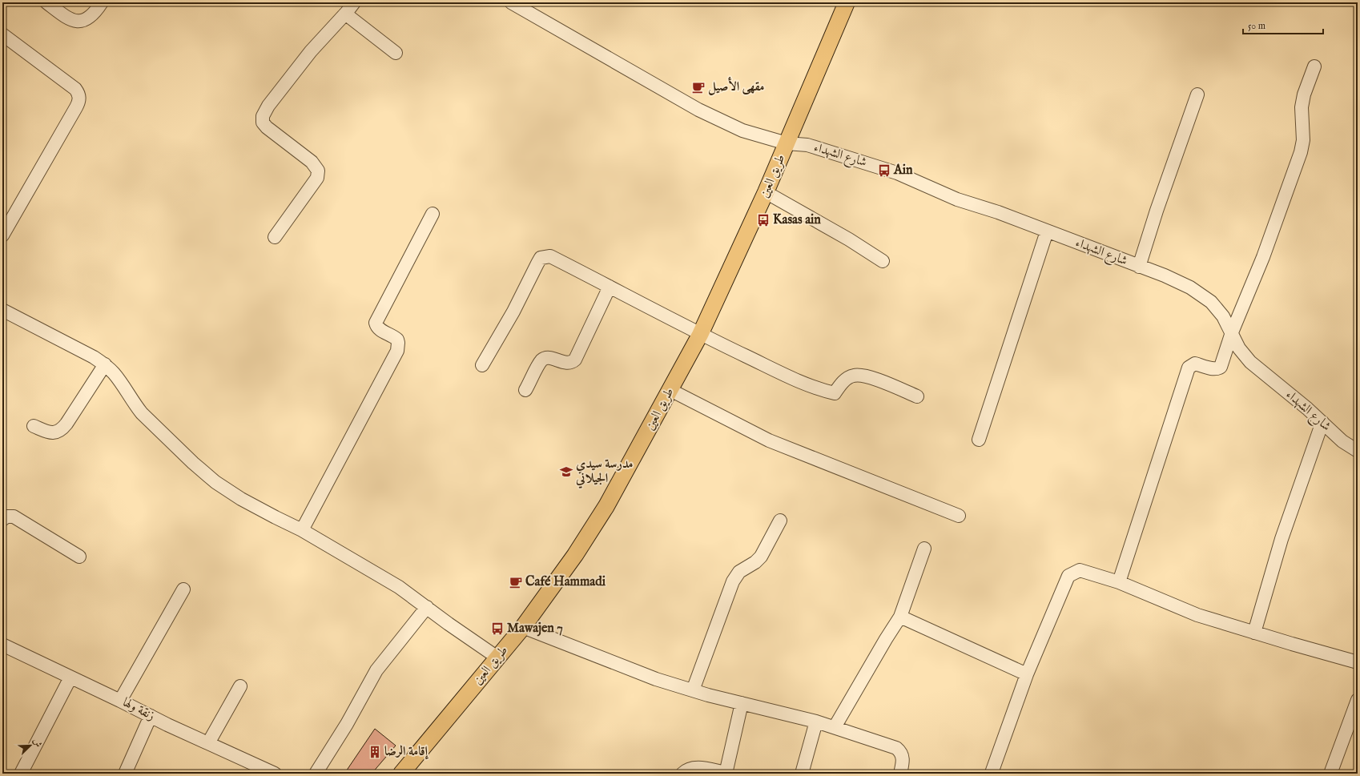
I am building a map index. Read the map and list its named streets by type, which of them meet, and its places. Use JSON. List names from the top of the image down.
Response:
{
  "streets": {
    "main road": ["طريق العين"],
    "street": ["شارع الشهداء", "زنقة ولها"]
  },
  "crossings": [
    ["شارع الشهداء", "طريق العين"]
  ],
  "places": {
    "cafe": ["مقهى الأصيل", "Café Hammadi"],
    "bus stop": ["Ain", "Kasas ain", "Mawajen 7"],
    "school or university": ["مدرسة سيدي الجيلاني"],
    "building": ["إقامة الرضا"]
  },
  "scale_bar": "50 m",
  "north": "top right"
}
